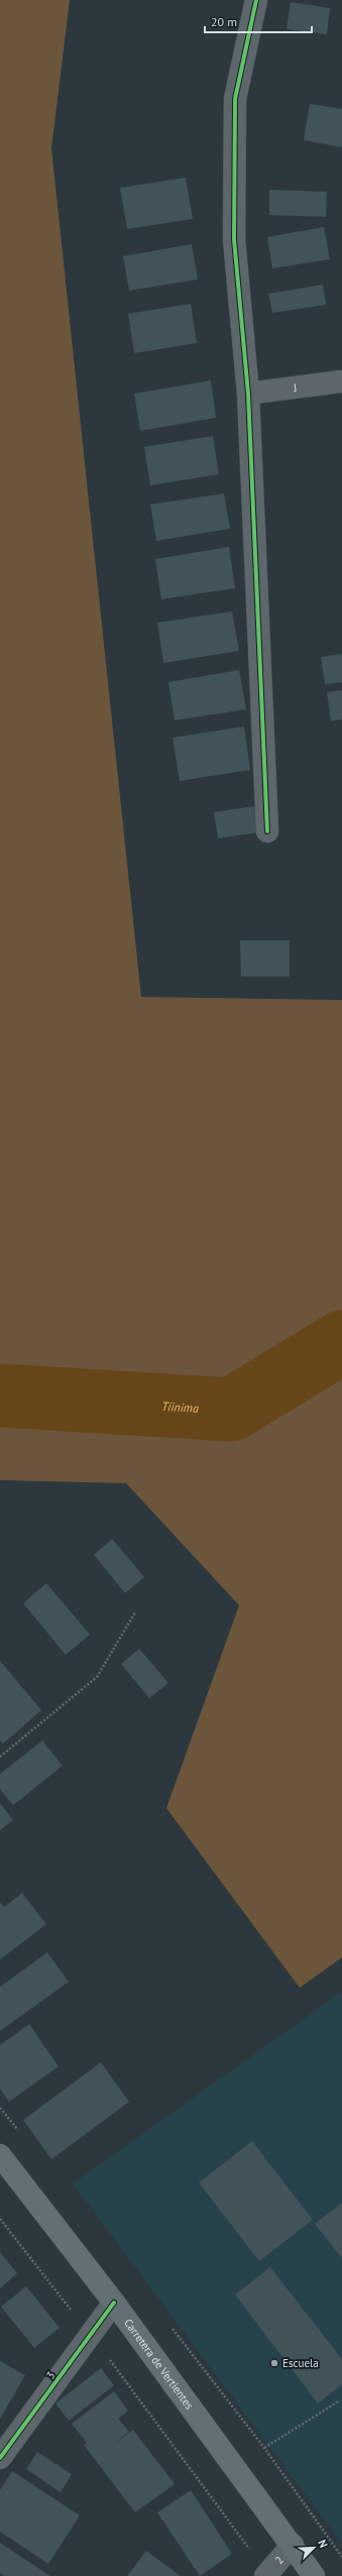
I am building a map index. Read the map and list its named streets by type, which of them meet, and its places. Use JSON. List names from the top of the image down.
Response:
{
  "streets": {
    "main road": ["Carretera de Vertientes"],
    "street": ["J", "3", "2"]
  },
  "crossings": [
    ["Carretera de Vertientes", "3"],
    ["Carretera de Vertientes", "2"]
  ],
  "water": ["Tíinima"],
  "places": ["Escuela"],
  "scale_bar": "20 m",
  "north": "top right"
}
